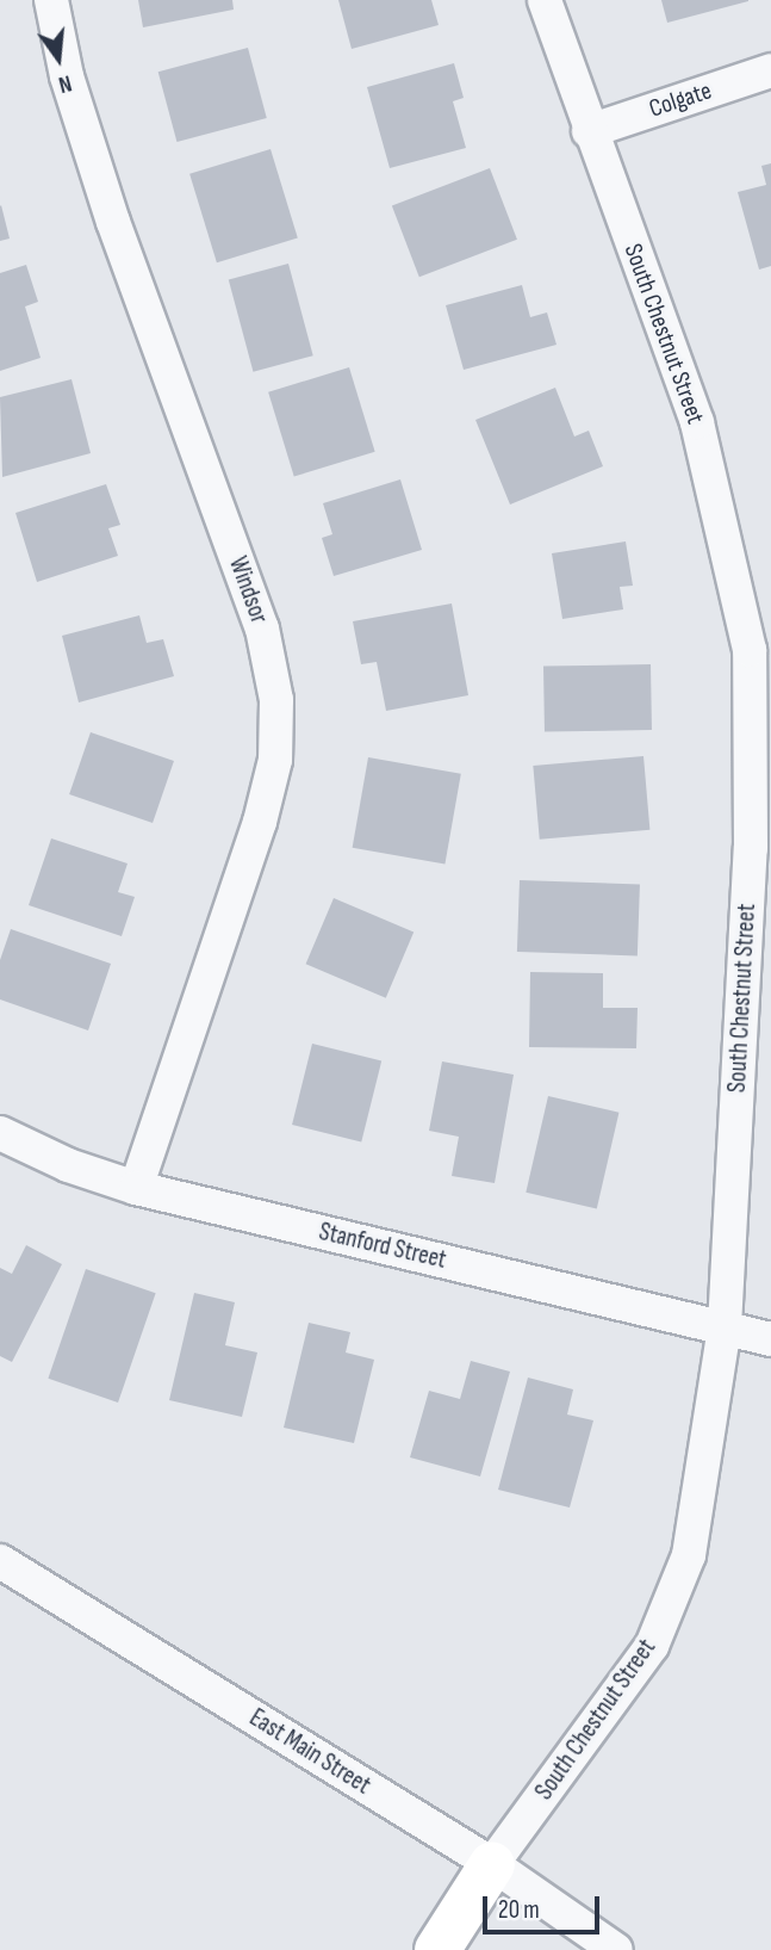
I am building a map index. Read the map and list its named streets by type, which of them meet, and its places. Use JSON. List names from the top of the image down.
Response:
{
  "streets": {
    "street": [
      "Colgate",
      "South Chestnut Street",
      "Windsor",
      "Stanford Street",
      "East Main Street"
    ]
  },
  "crossings": [
    ["Colgate", "South Chestnut Street"],
    ["South Chestnut Street", "Stanford Street"],
    ["South Chestnut Street", "East Main Street"],
    ["Windsor", "Stanford Street"]
  ],
  "scale_bar": "20 m",
  "north": "bottom"
}
